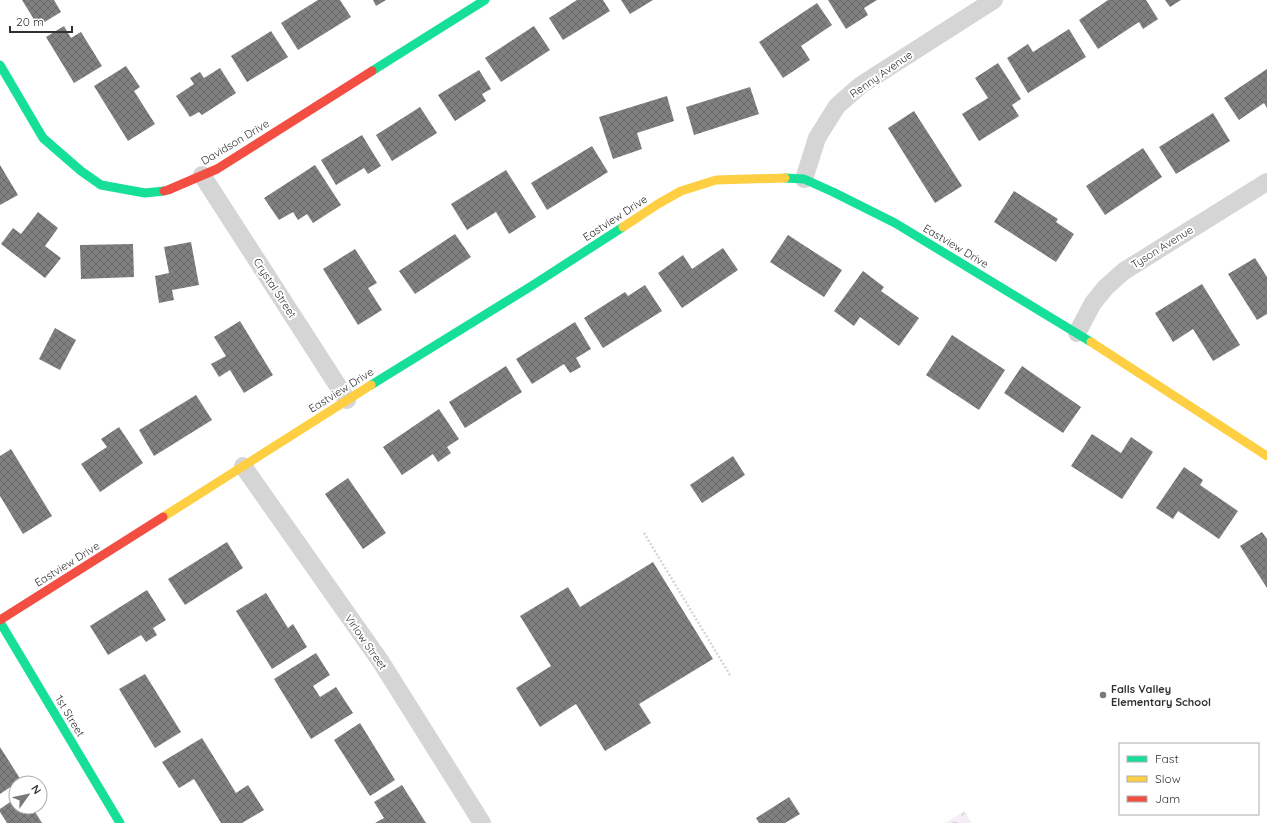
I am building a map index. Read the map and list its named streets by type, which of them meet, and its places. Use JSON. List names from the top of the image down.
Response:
{
  "streets": {
    "street": [
      "Renny Avenue",
      "Davidson Drive",
      "Eastview Drive",
      "Tyson Avenue",
      "Crystal Street",
      "Virlow Street",
      "1st Street"
    ]
  },
  "crossings": [
    ["Renny Avenue", "Eastview Drive"],
    ["Davidson Drive", "Crystal Street"],
    ["Eastview Drive", "Tyson Avenue"],
    ["Eastview Drive", "Crystal Street"],
    ["Eastview Drive", "Virlow Street"],
    ["Eastview Drive", "1st Street"]
  ],
  "places": ["Falls Valley Elementary School"],
  "legend": ["Fast", "Slow", "Jam"],
  "scale_bar": "20 m",
  "north": "top right"
}
